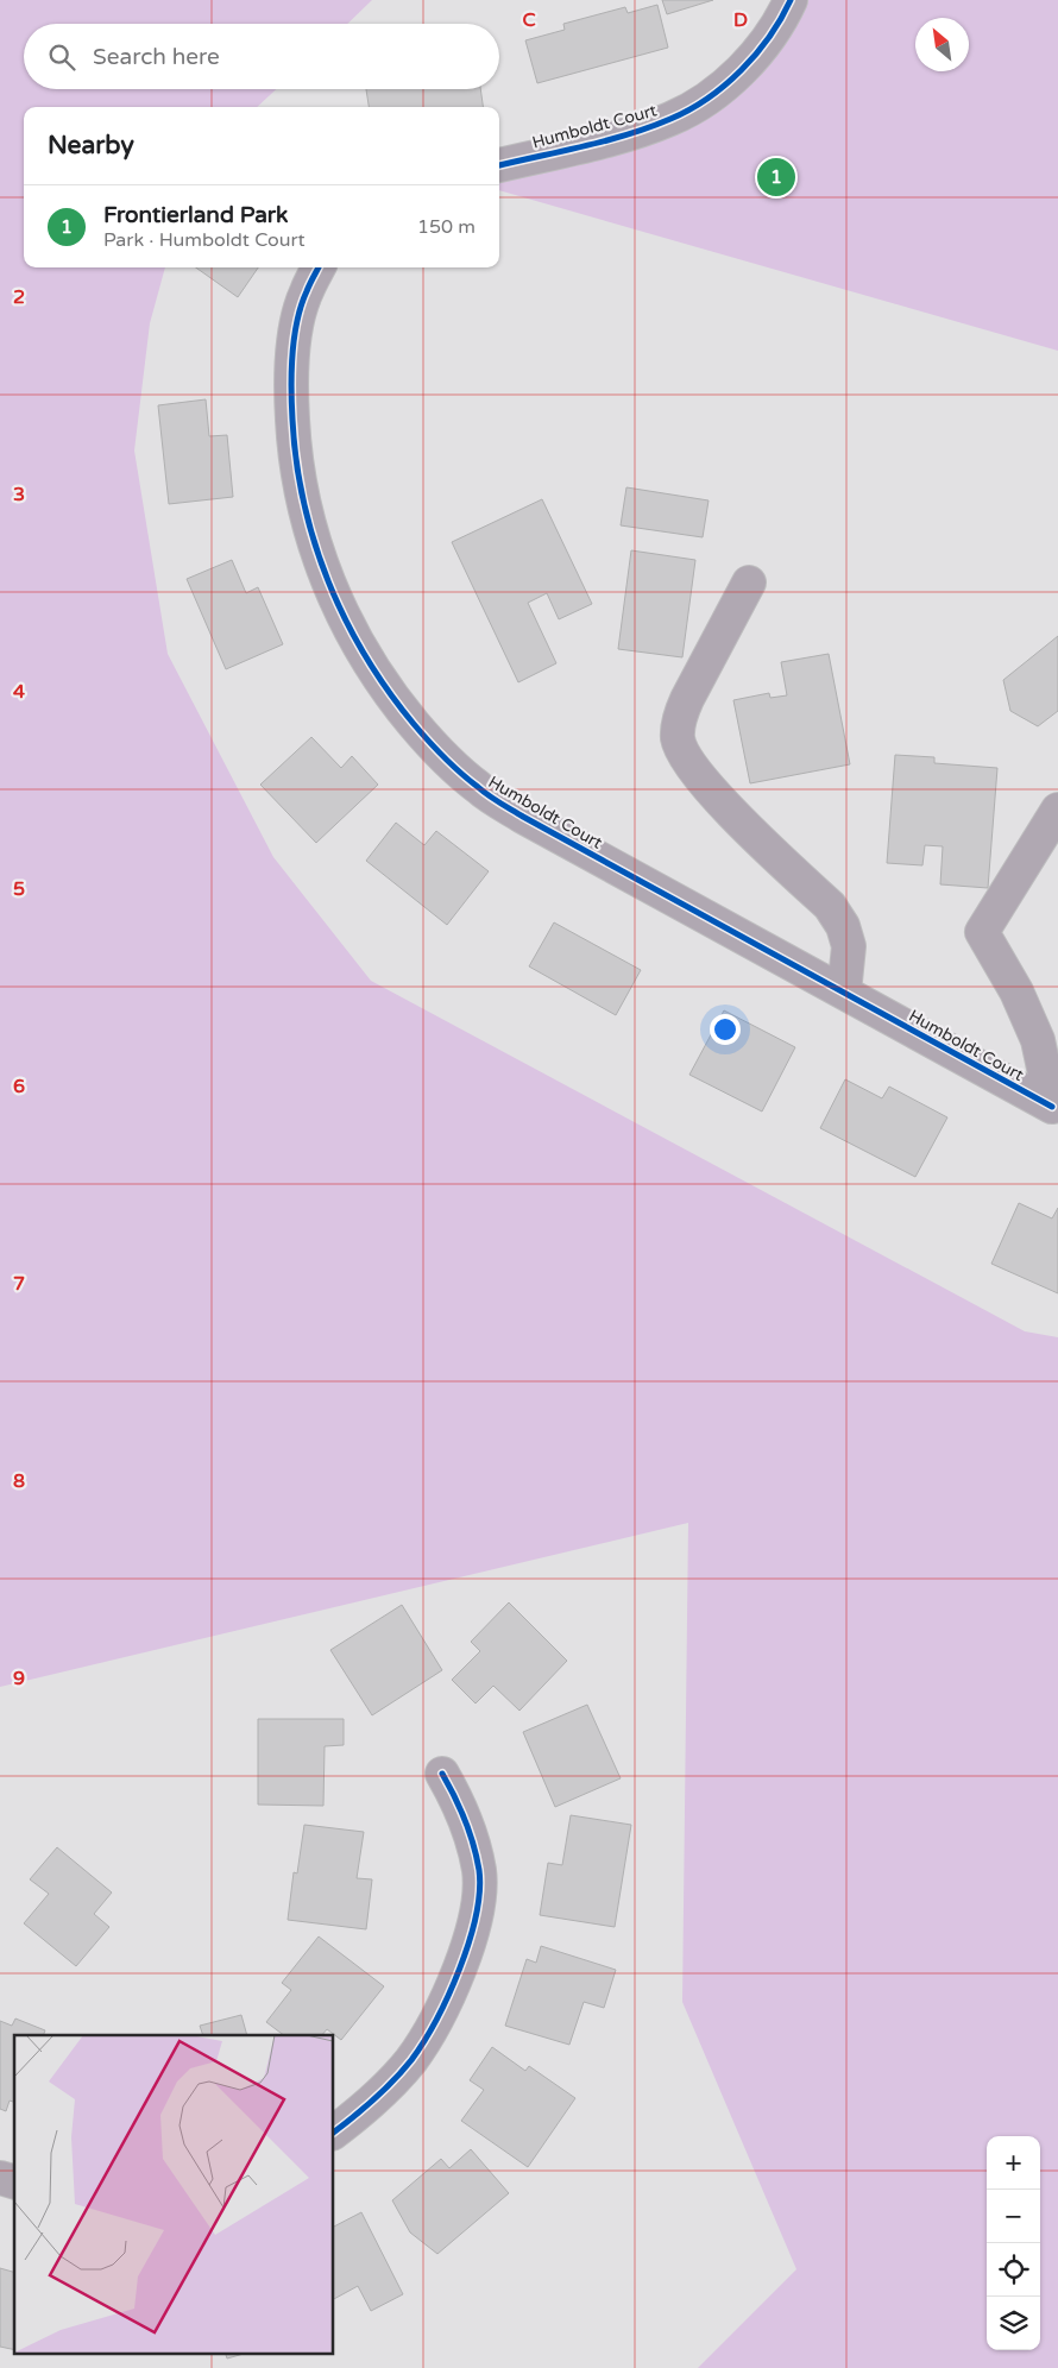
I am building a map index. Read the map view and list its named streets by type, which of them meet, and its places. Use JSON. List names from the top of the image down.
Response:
{
  "streets": {
    "street": ["Humboldt Court"]
  },
  "north": "top left",
  "page": {
    "search": "Search here",
    "heading": "Nearby",
    "pins": "1",
    "list": [
      {
        "mark": "1",
        "name": "Frontierland Park",
        "note": "Park · Humboldt Court",
        "value": "150 m"
      }
    ],
    "map_buttons": ["+", "−"]
  },
  "grid": {
    "columns": ["C", "D"],
    "rows": [
      "2",
      "3",
      "4",
      "5",
      "6",
      "7",
      "8",
      "9"
    ]
  }
}
